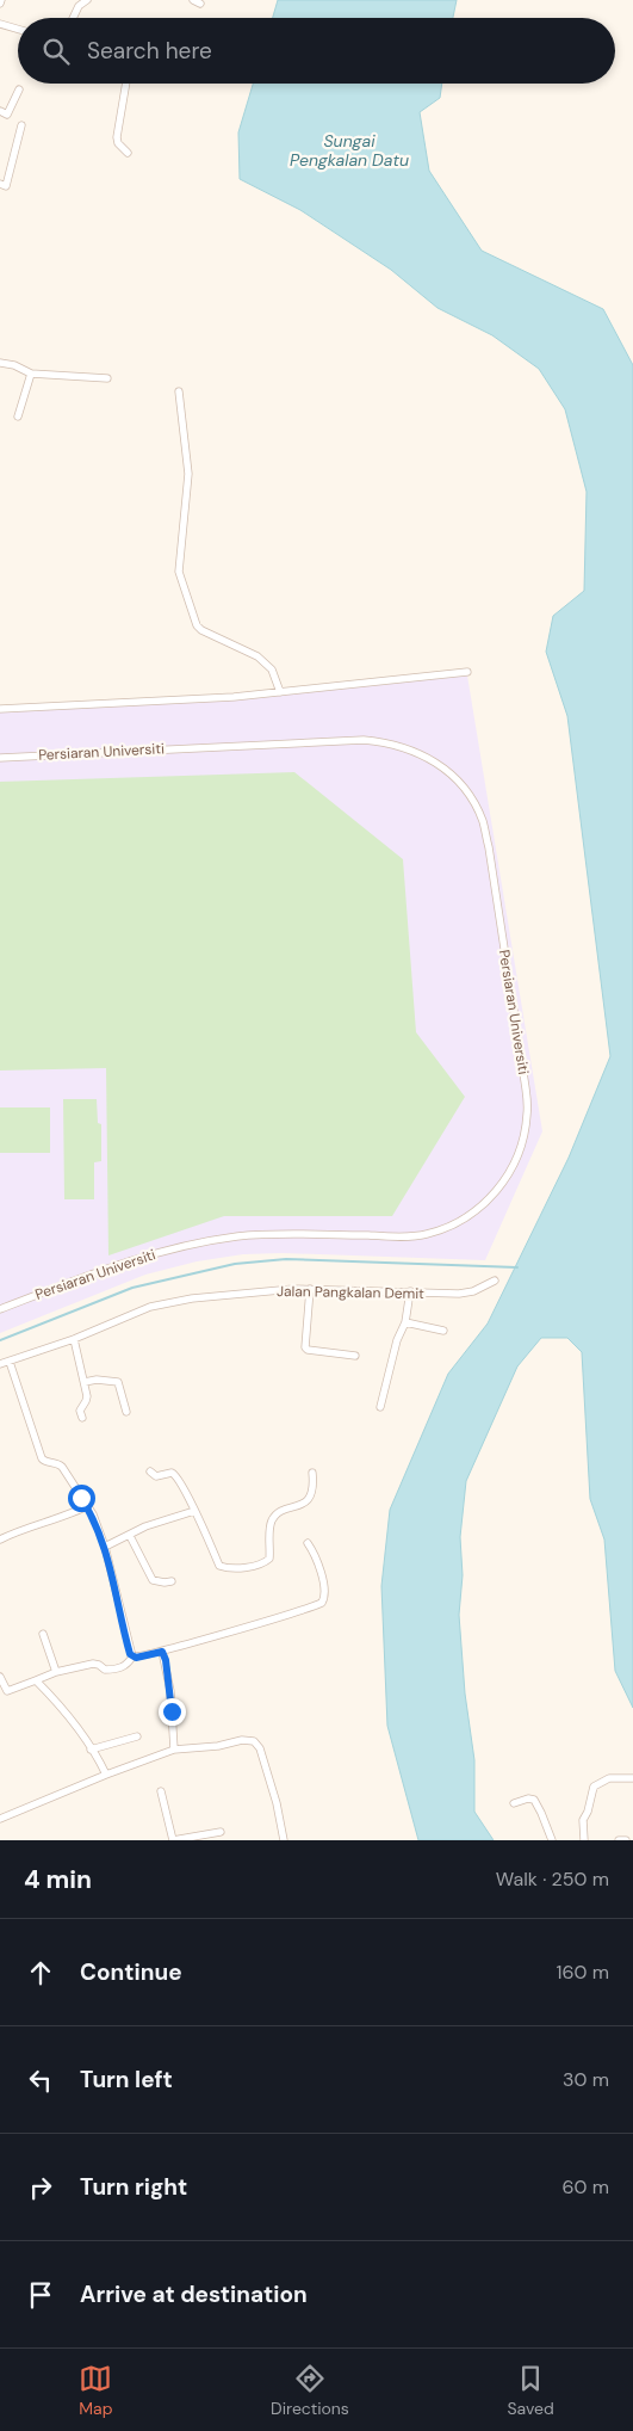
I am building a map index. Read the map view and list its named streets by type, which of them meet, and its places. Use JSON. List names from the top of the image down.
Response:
{
  "streets": {
    "street": ["Persiaran Universiti", "Jalan Pangkalan Demit"]
  },
  "water": ["Sungai Pengkalan Datu"],
  "page": {
    "search": "Search here",
    "heading": ["4 min", "Walk · 250 m"],
    "list": [
      ["Continue", "160 m"],
      ["Turn left", "30 m"],
      ["Turn right", "60 m"],
      "Arrive at destination"
    ],
    "nav": ["Map", "Directions", "Saved"]
  }
}
